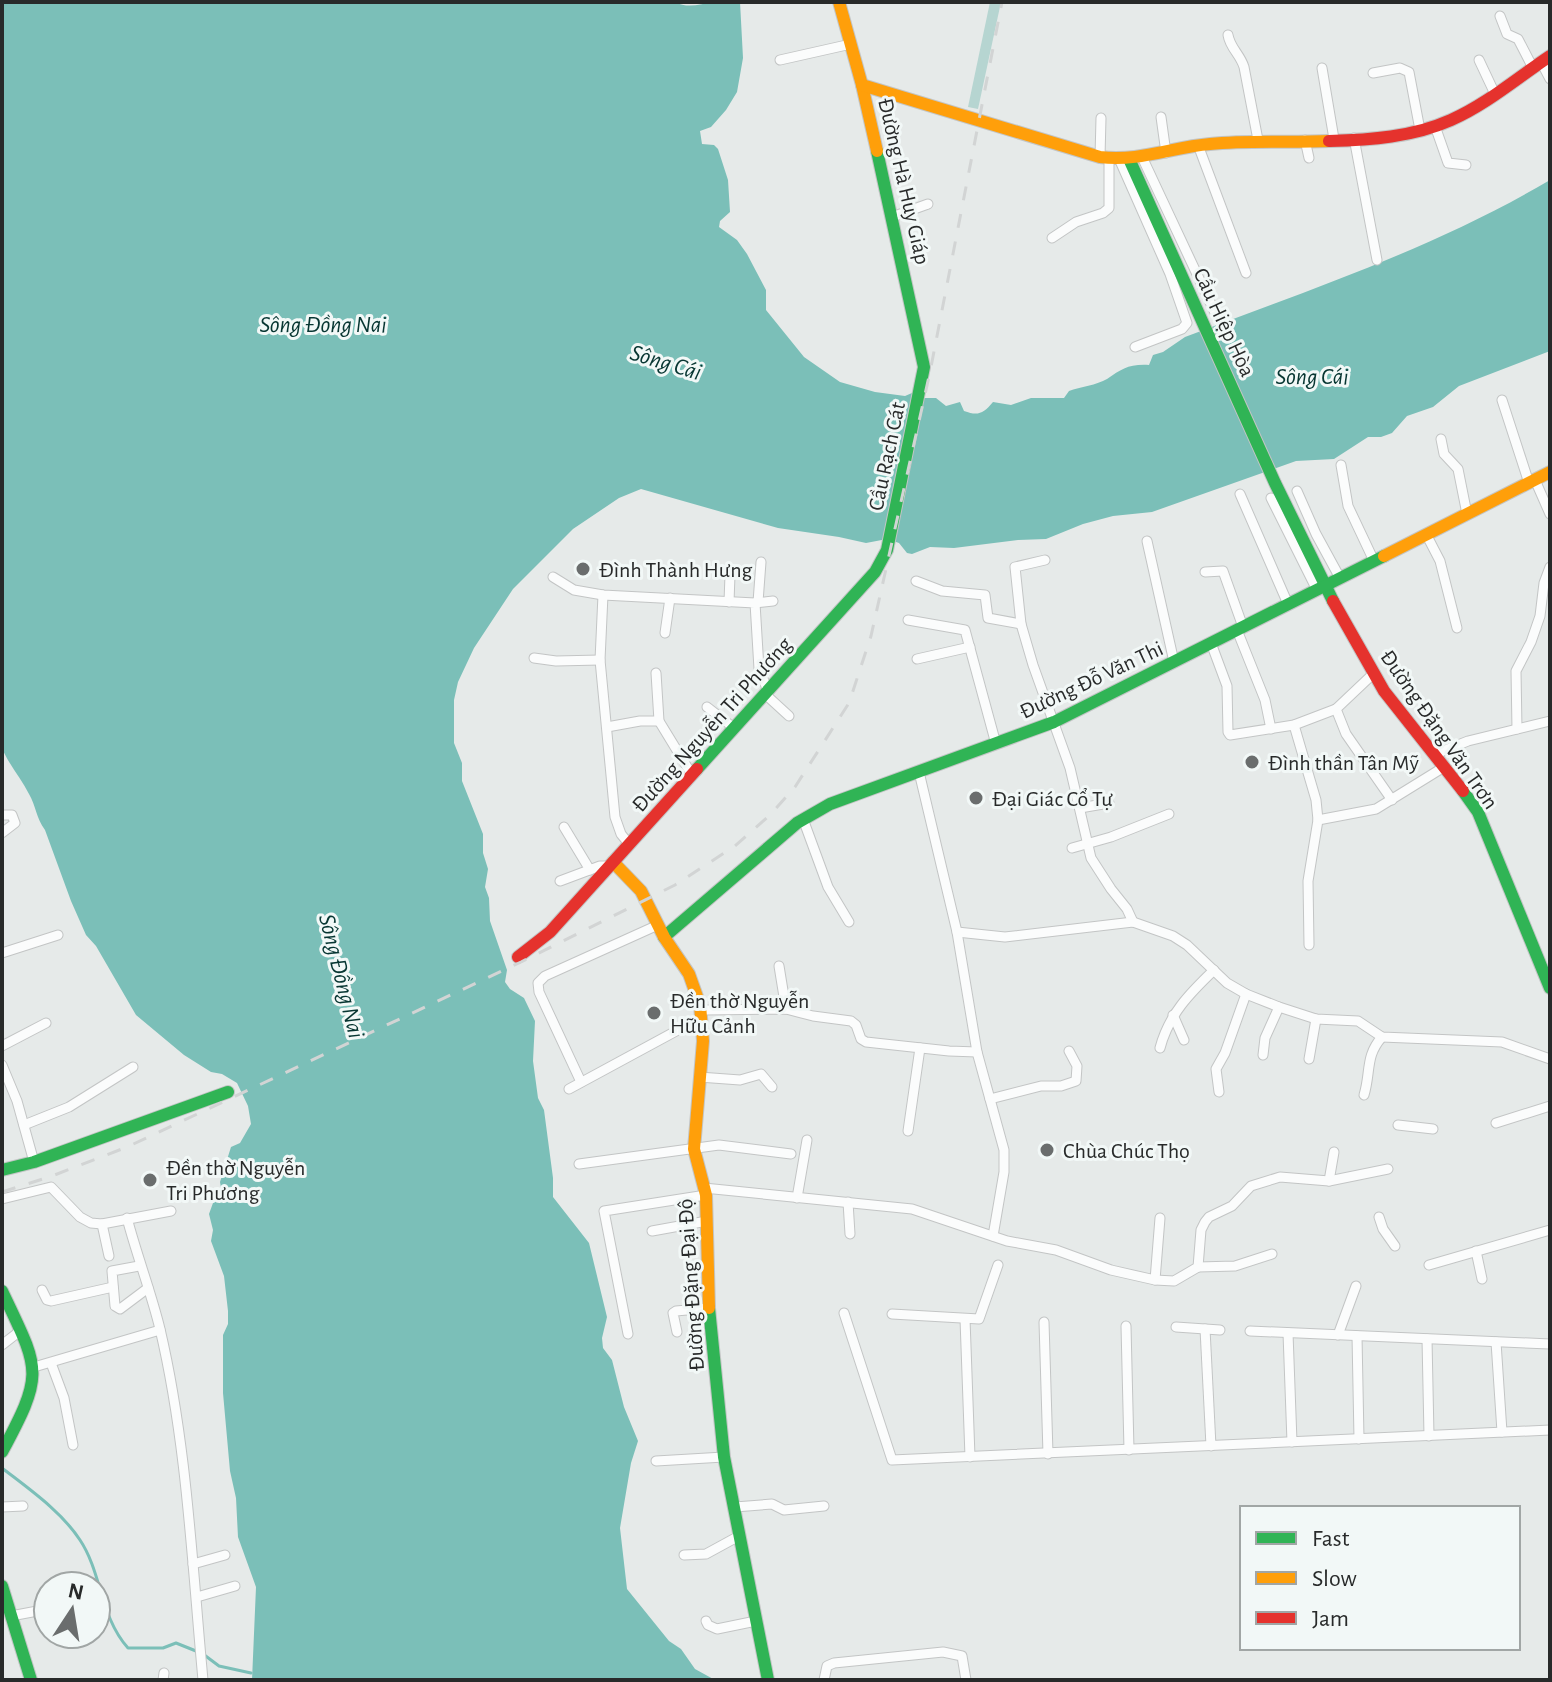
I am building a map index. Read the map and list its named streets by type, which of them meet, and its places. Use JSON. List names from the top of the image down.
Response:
{
  "streets": {
    "main road": [
      "Đường Hà Huy Giáp",
      "Cầu Hiệp Hòa",
      "Cầu Rạch Cát",
      "Đường Đỗ Văn Thi",
      "Đường Nguyễn Tri Phương",
      "Đường Đặng Văn Trơn",
      "Đường Đặng Đại Độ"
    ]
  },
  "crossings": [
    ["Đường Hà Huy Giáp", "Cầu Rạch Cát"],
    ["Cầu Hiệp Hòa", "Đường Đặng Văn Trơn"],
    ["Cầu Rạch Cát", "Đường Nguyễn Tri Phương"],
    ["Đường Đỗ Văn Thi", "Đường Đặng Văn Trơn"],
    ["Đường Đỗ Văn Thi", "Đường Đặng Đại Độ"],
    ["Đường Nguyễn Tri Phương", "Đường Đặng Đại Độ"]
  ],
  "water": ["Sông Đồng Nai", "Sông Cái"],
  "places": [
    "Đình Thành Hưng",
    "Đình thần Tân Mỹ",
    "Đại Giác Cổ Tự",
    "Đền thờ Nguyễn Hữu Cảnh",
    "Chùa Chúc Thọ",
    "Đền thờ Nguyễn Tri Phương"
  ],
  "legend": ["Fast", "Slow", "Jam"],
  "north": "top"
}
